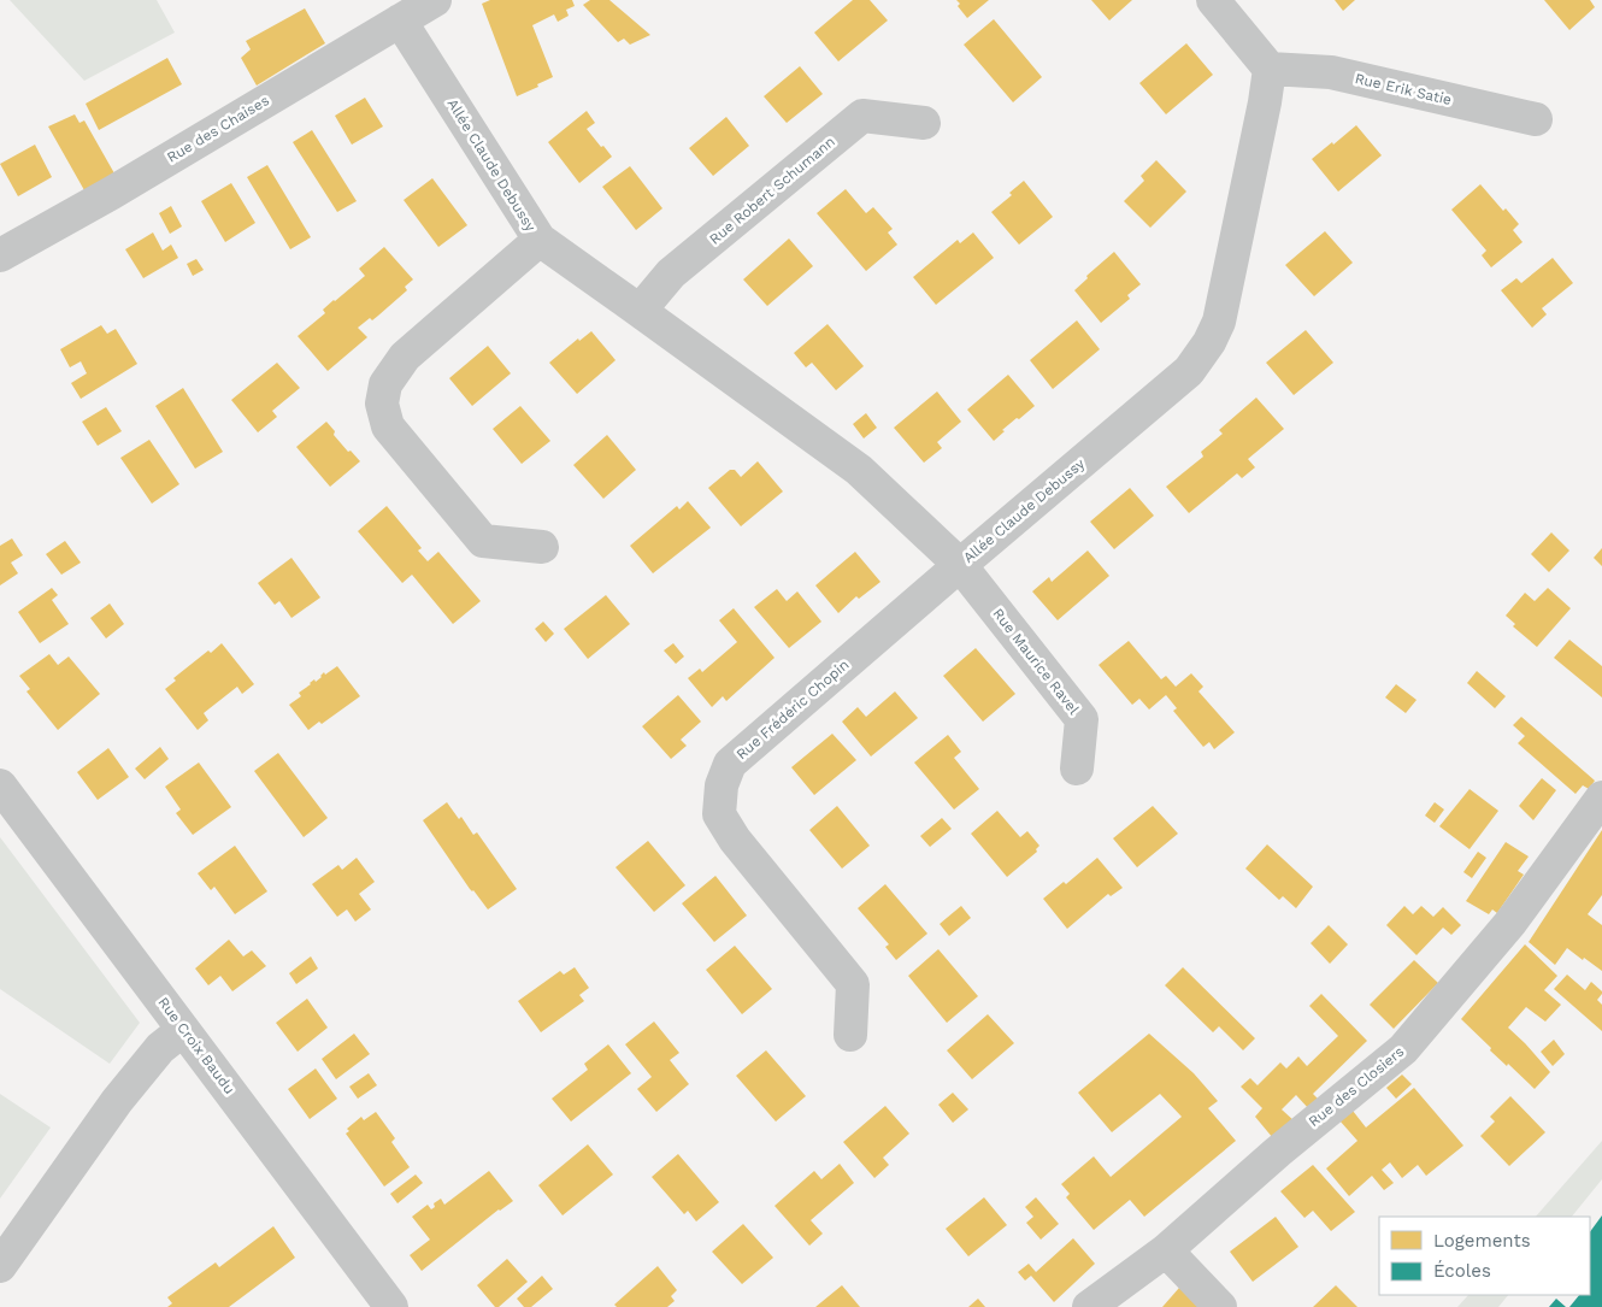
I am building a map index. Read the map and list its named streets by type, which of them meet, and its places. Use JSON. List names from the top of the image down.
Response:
{
  "streets": {
    "street": [
      "Rue Erik Satie",
      "Rue des Chaises",
      "Allée Claude Debussy",
      "Rue Robert Schumann",
      "Rue Maurice Ravel",
      "Rue Frédéric Chopin",
      "Rue Croix Baudu",
      "Rue des Closiers"
    ]
  },
  "crossings": [
    ["Rue Erik Satie", "Allée Claude Debussy"],
    ["Rue des Chaises", "Allée Claude Debussy"],
    ["Allée Claude Debussy", "Rue Robert Schumann"],
    ["Allée Claude Debussy", "Rue Maurice Ravel"],
    ["Allée Claude Debussy", "Rue Frédéric Chopin"],
    ["Rue Maurice Ravel", "Rue Frédéric Chopin"]
  ],
  "legend": ["Logements", "Écoles"]
}
